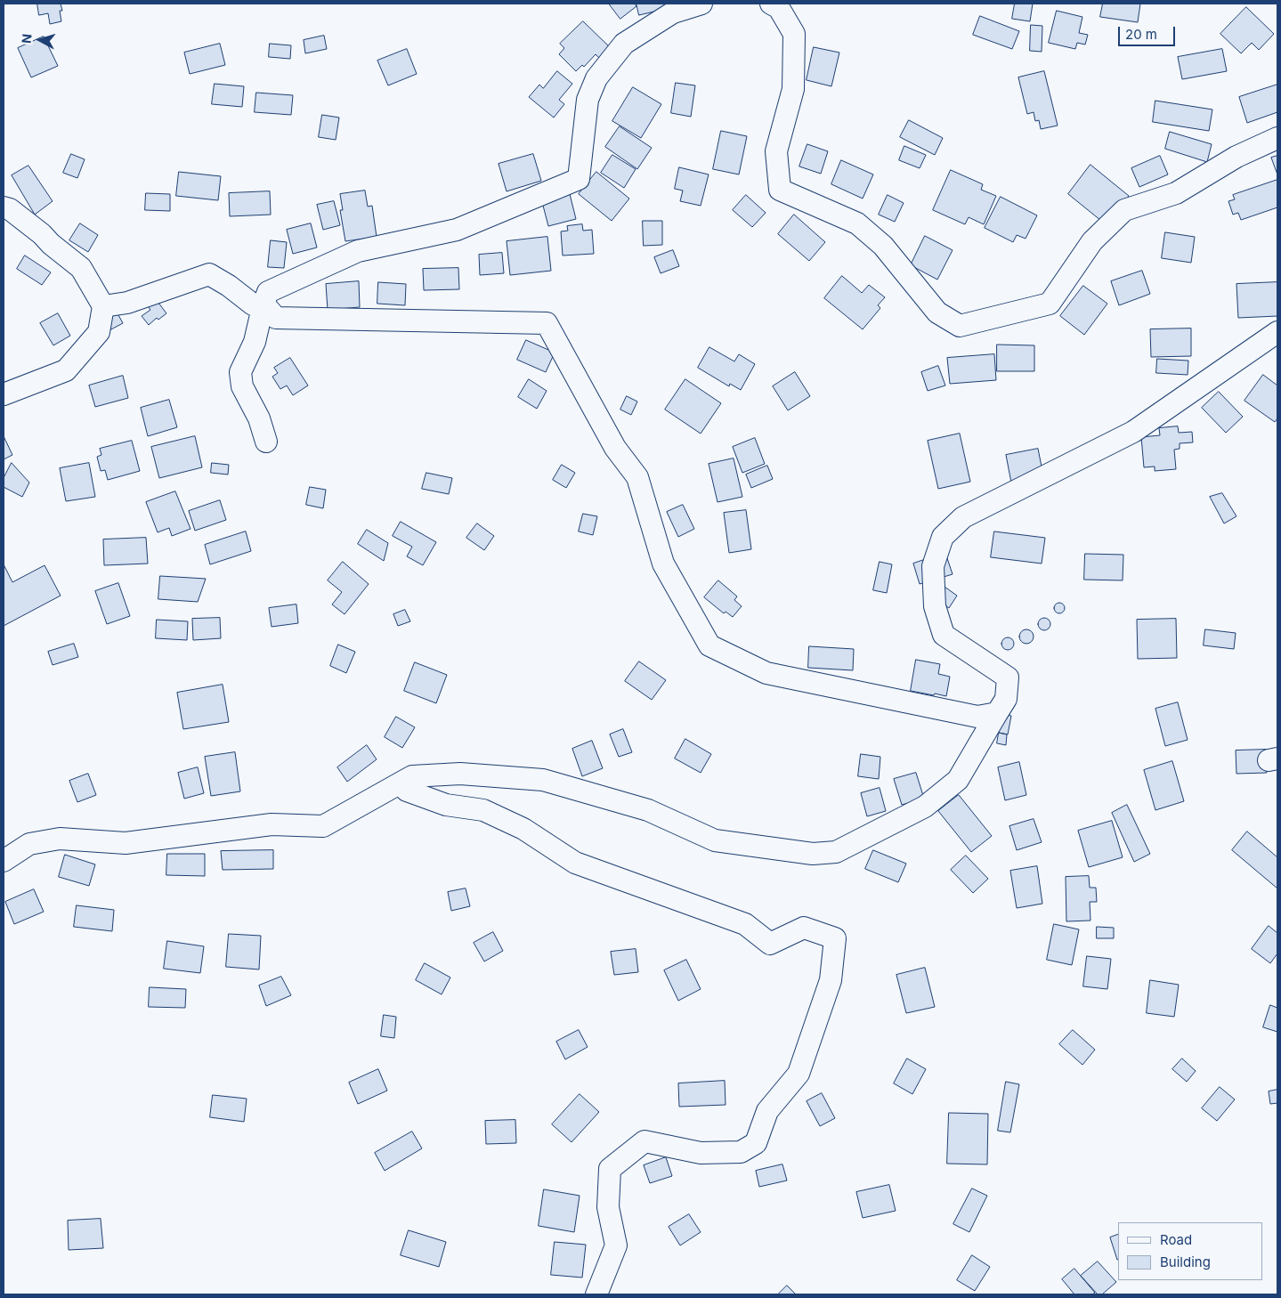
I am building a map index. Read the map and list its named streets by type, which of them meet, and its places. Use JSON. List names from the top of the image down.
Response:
{
  "legend": ["Road", "Building"],
  "scale_bar": "20 m",
  "north": "left"
}
